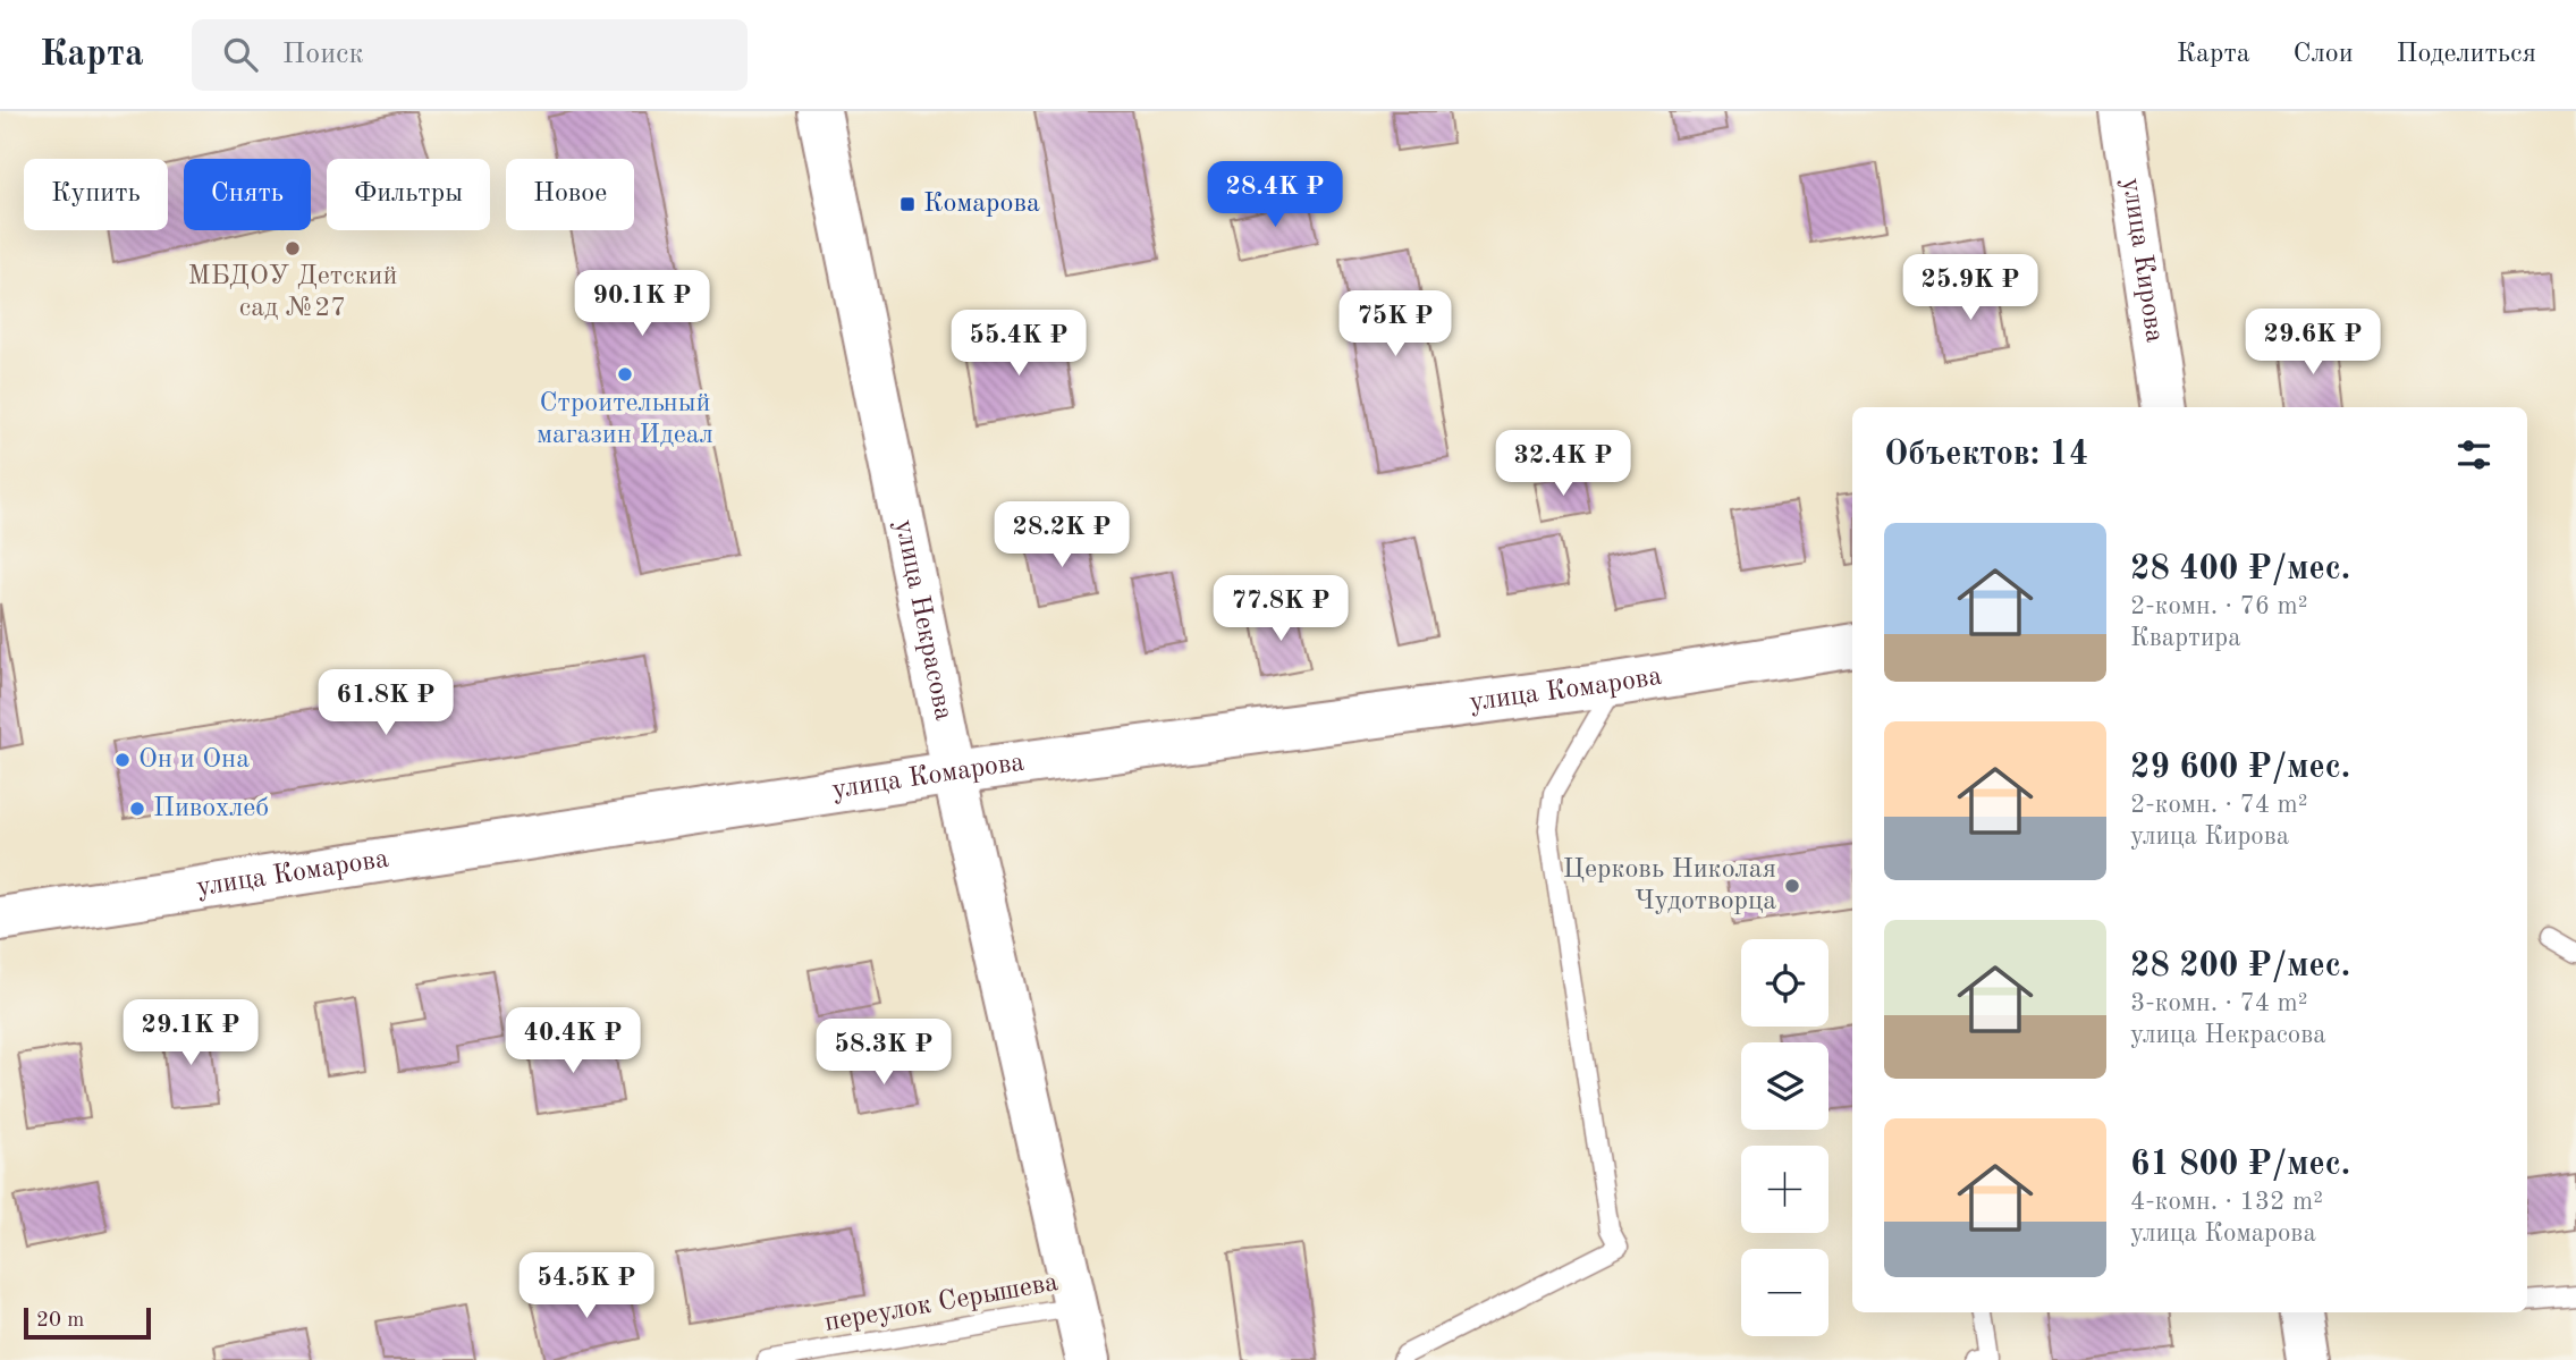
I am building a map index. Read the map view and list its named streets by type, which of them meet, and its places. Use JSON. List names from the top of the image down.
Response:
{
  "streets": {
    "main road": ["улица Кирова", "улица Некрасова", "улица Комарова"],
    "lane": ["переулок Серышева"]
  },
  "crossings": [
    ["улица Некрасова", "улица Комарова"],
    ["улица Некрасова", "переулок Серышева"]
  ],
  "places": {
    "transit": ["Комарова"],
    "other": [
      "МБДОУ Детский сад №27",
      "Строительный магазин Идеал",
      "Он и Она",
      "Пивохлеб",
      "Церковь Николая Чудотворца"
    ]
  },
  "scale_bar": "20 m",
  "page": {
    "header": "Карта",
    "search": "Поиск",
    "nav": ["Карта", "Слои", "Поделиться"],
    "chip": [
      "Купить",
      "Снять",
      "Фильтры",
      "Новое"
    ],
    "price": [
      "28.4K ₽",
      "25.9K ₽",
      "90.1K ₽",
      "75K ₽",
      "29.6K ₽",
      "55.4K ₽",
      "32.4K ₽",
      "28.2K ₽",
      "77.8K ₽",
      "61.8K ₽",
      "29.1K ₽",
      "40.4K ₽",
      "58.3K ₽",
      "54.5K ₽"
    ],
    "heading": "Объектов: 14",
    "list": [
      {
        "name": "28 400 ₽/мес.",
        "note": "2-комн. · 76 m² · Квартира"
      },
      {
        "name": "29 600 ₽/мес.",
        "note": "2-комн. · 74 m² · улица Кирова"
      },
      {
        "name": "28 200 ₽/мес.",
        "note": "3-комн. · 74 m² · улица Некрасова"
      },
      {
        "name": "61 800 ₽/мес.",
        "note": "4-комн. · 132 m² · улица Комарова"
      }
    ],
    "map_buttons": ["+", "−"],
    "scale": "20 m"
  }
}
